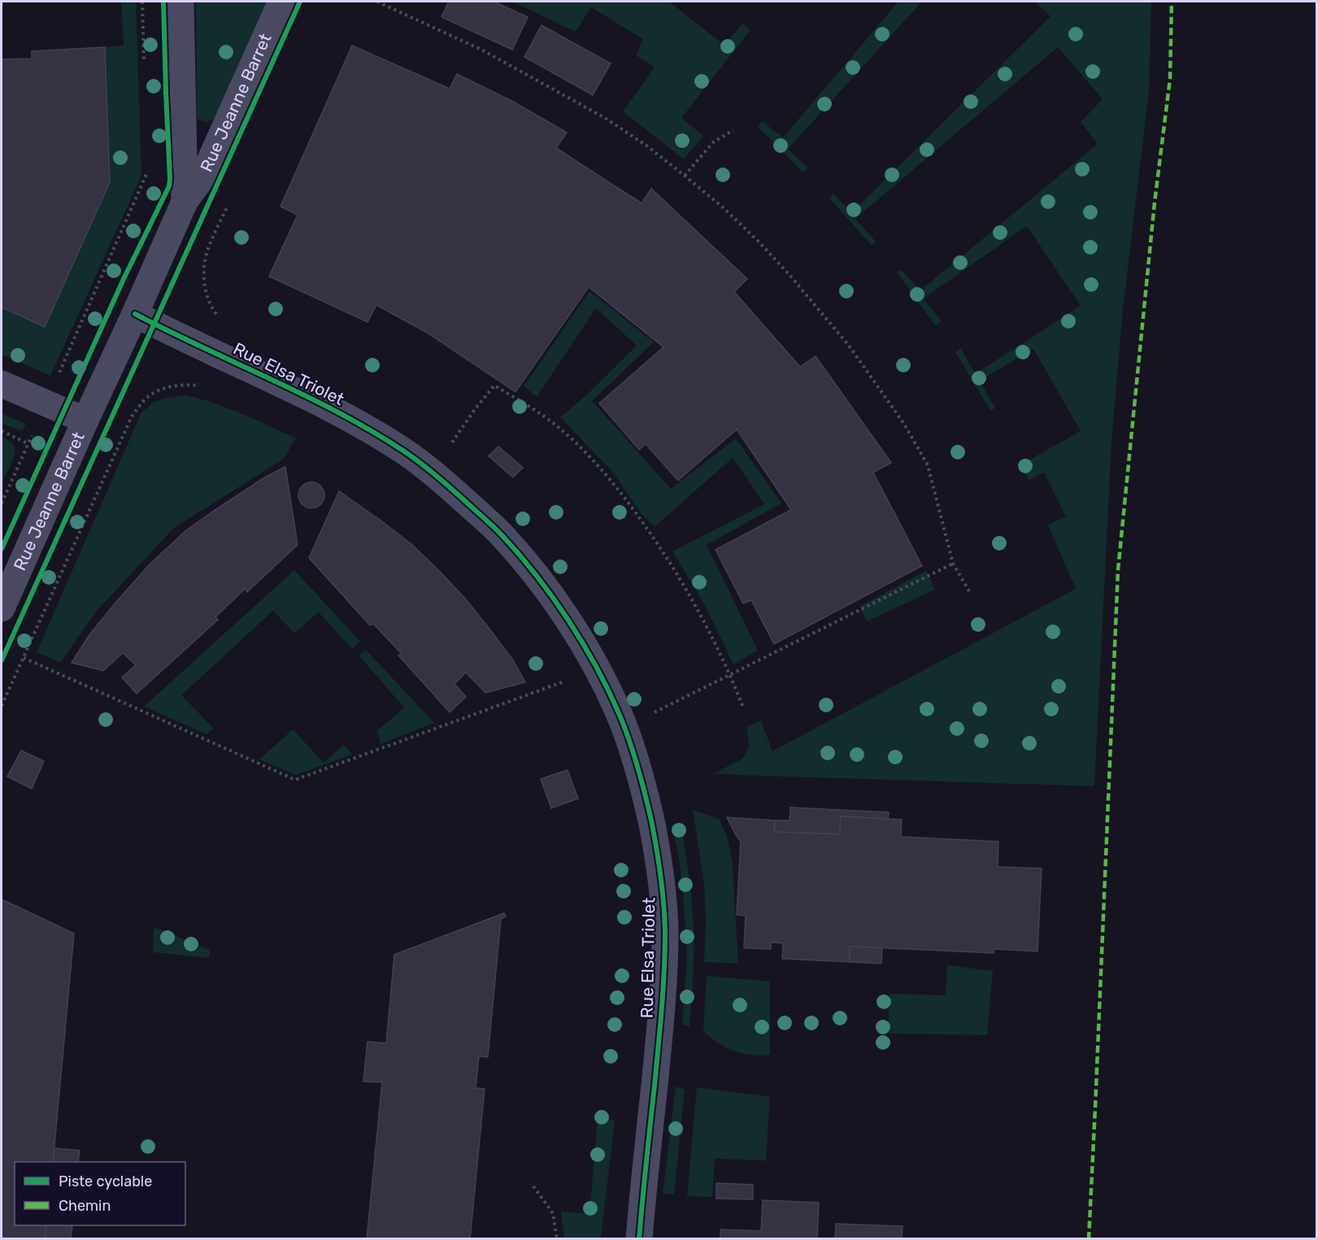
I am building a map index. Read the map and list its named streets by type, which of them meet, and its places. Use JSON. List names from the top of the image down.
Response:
{
  "streets": {
    "street": ["Rue Jeanne Barret", "Rue Elsa Triolet"]
  },
  "crossings": [
    ["Rue Jeanne Barret", "Rue Elsa Triolet"]
  ],
  "legend": ["Piste cyclable", "Chemin"]
}
